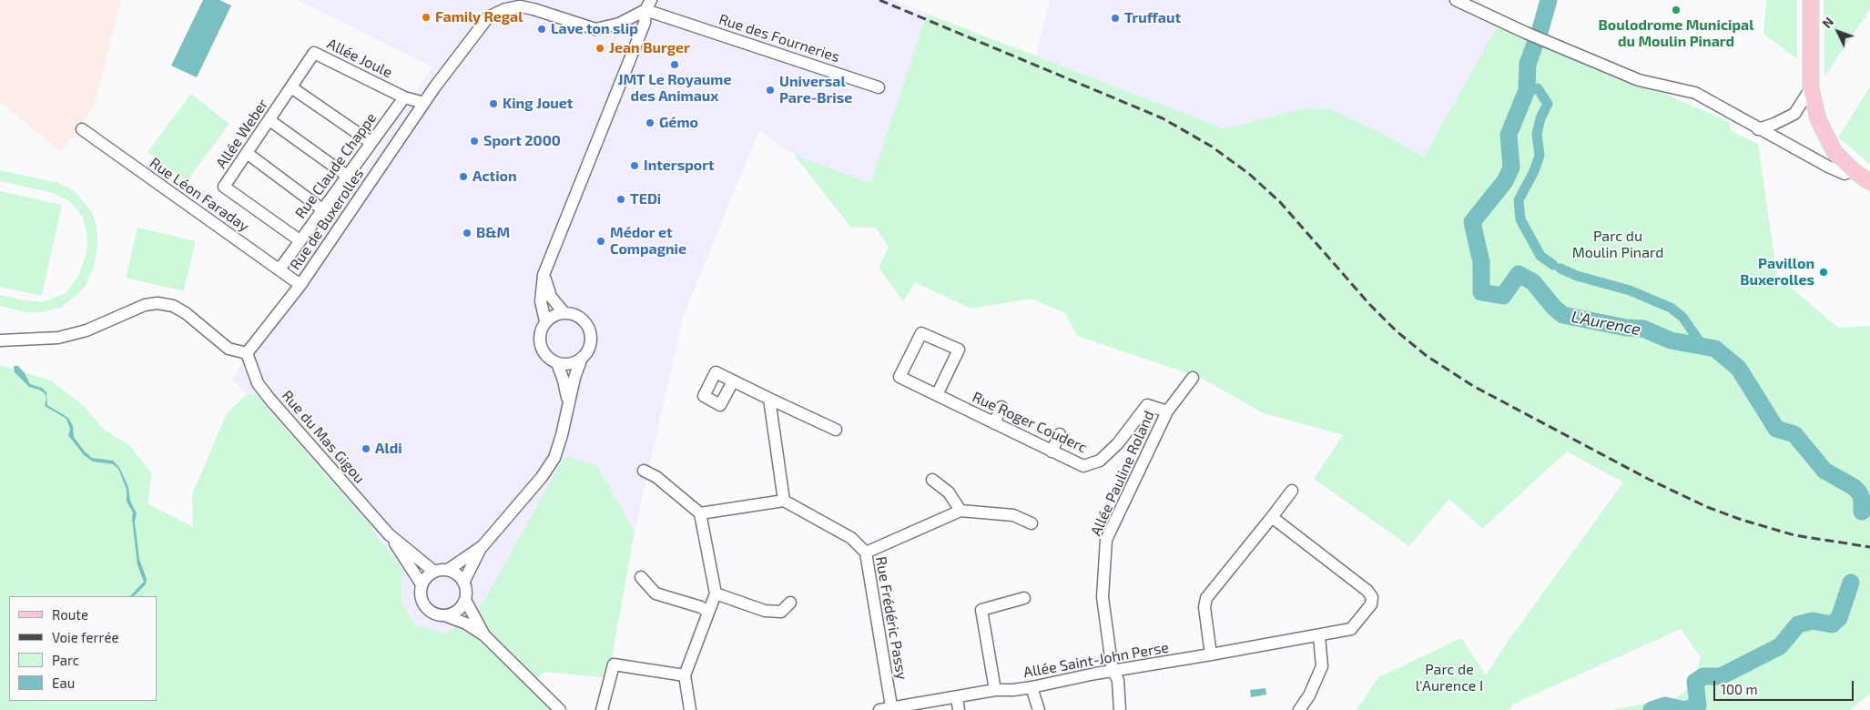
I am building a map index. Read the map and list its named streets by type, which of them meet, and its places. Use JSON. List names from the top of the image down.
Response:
{
  "streets": {
    "street": [
      "Rue des Fourneries",
      "Allée Joule",
      "Allée Weber",
      "Rue Claude Chappe",
      "Rue Léon Faraday",
      "Rue de Buxerolles",
      "Rue Roger Couderc",
      "Rue du Mas Gigou",
      "Allée Pauline Roland",
      "Rue Frédéric Passy",
      "Allée Saint-John Perse"
    ]
  },
  "crossings": [
    ["Rue des Fourneries", "Rue de Buxerolles"],
    ["Allée Joule", "Allée Weber"],
    ["Allée Joule", "Rue Claude Chappe"],
    ["Allée Weber", "Rue Claude Chappe"],
    ["Rue Claude Chappe", "Rue Léon Faraday"],
    ["Rue Léon Faraday", "Rue de Buxerolles"],
    ["Rue de Buxerolles", "Rue du Mas Gigou"],
    ["Rue Roger Couderc", "Allée Pauline Roland"],
    ["Allée Pauline Roland", "Allée Saint-John Perse"],
    ["Rue Frédéric Passy", "Allée Saint-John Perse"]
  ],
  "water": ["L'Aurence"],
  "parks": ["Parc du Moulin Pinard", "Parc de l'Aurence I"],
  "places": [
    "Boulodrome Municipal du Moulin Pinard",
    "Family Regal",
    "Truffaut",
    "Lave ton slip",
    "Jean Burger",
    "JMT Le Royaume des Animaux",
    "Universal Pare-Brise",
    "King Jouet",
    "Gémo",
    "Sport 2000",
    "Intersport",
    "Action",
    "TEDi",
    "B&M",
    "Médor et Compagnie",
    "Pavillon Buxerolles",
    "Aldi"
  ],
  "legend": [
    "Route",
    "Voie ferrée",
    "Parc",
    "Eau"
  ],
  "scale_bar": "100 m",
  "north": "top left"
}
